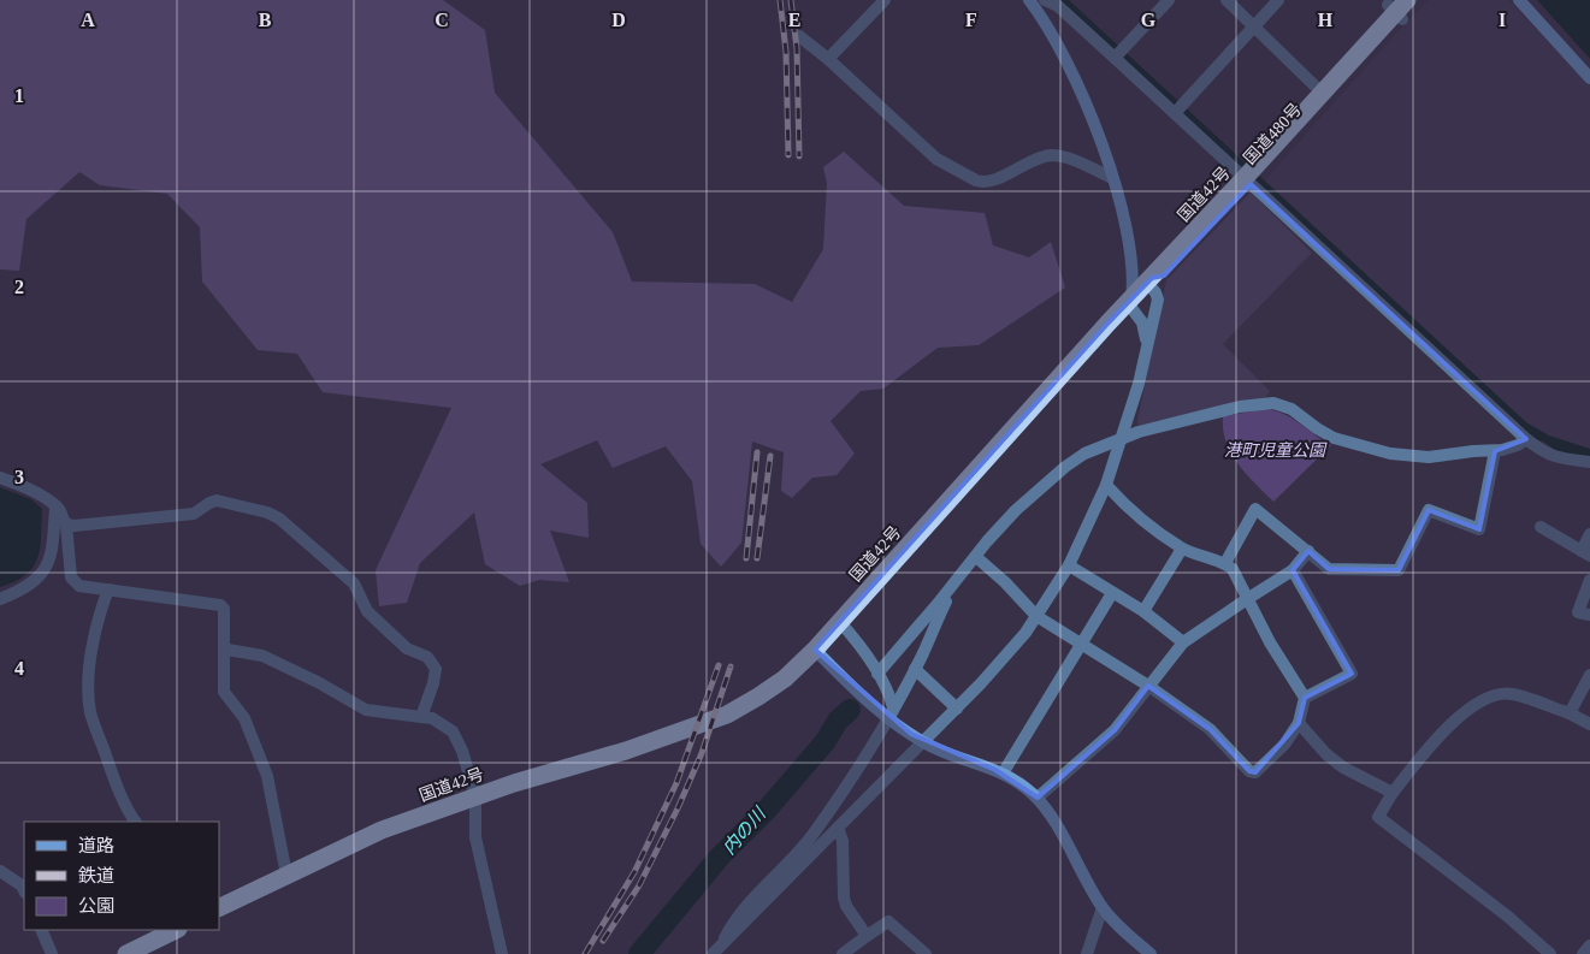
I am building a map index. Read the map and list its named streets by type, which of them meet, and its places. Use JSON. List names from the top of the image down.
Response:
{
  "streets": {
    "highway": ["国道480号", "国道42号"]
  },
  "crossings": [
    ["国道480号", "国道42号"]
  ],
  "water": ["内の川"],
  "parks": ["港町児童公園"],
  "legend": ["道路", "鉄道", "公園"],
  "grid": {
    "columns": [
      "A",
      "B",
      "C",
      "D",
      "E",
      "F",
      "G",
      "H",
      "I"
    ],
    "rows": [
      "1",
      "2",
      "3",
      "4"
    ]
  }
}
